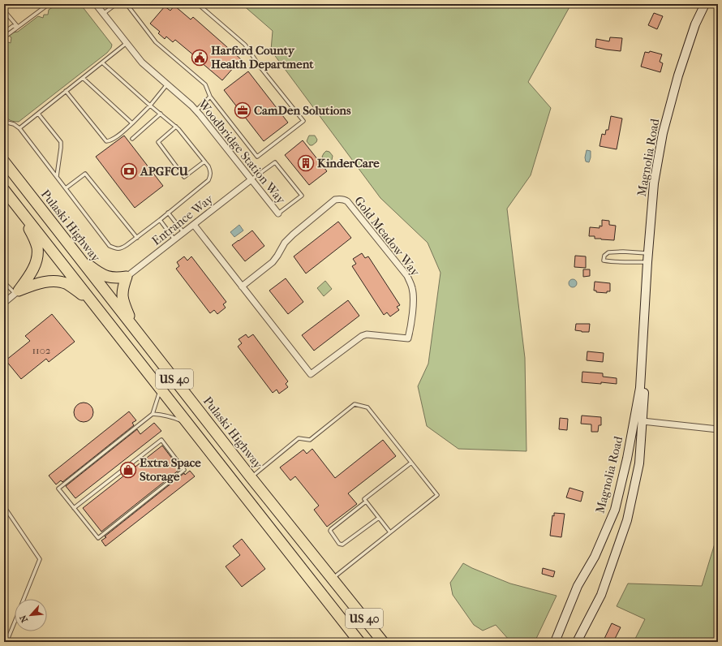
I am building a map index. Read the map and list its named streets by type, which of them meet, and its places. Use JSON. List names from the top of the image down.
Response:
{
  "streets": {
    "highway": ["Pulaski Highway", "US 40"],
    "main road": ["Magnolia Road"],
    "street": ["Woodbridge Station Way", "Entrance Way", "Gold Meadow Way"]
  },
  "crossings": [
    ["Woodbridge Station Way", "Entrance Way"],
    ["Entrance Way", "Gold Meadow Way"]
  ],
  "places": {
    "public building": ["Harford County Health Department"],
    "office": ["CamDen Solutions"],
    "building": ["KinderCare"],
    "bank": ["APGFCU"],
    "shop": ["Extra Space Storage"]
  },
  "house_numbers": ["1102"],
  "north": "bottom left"
}
